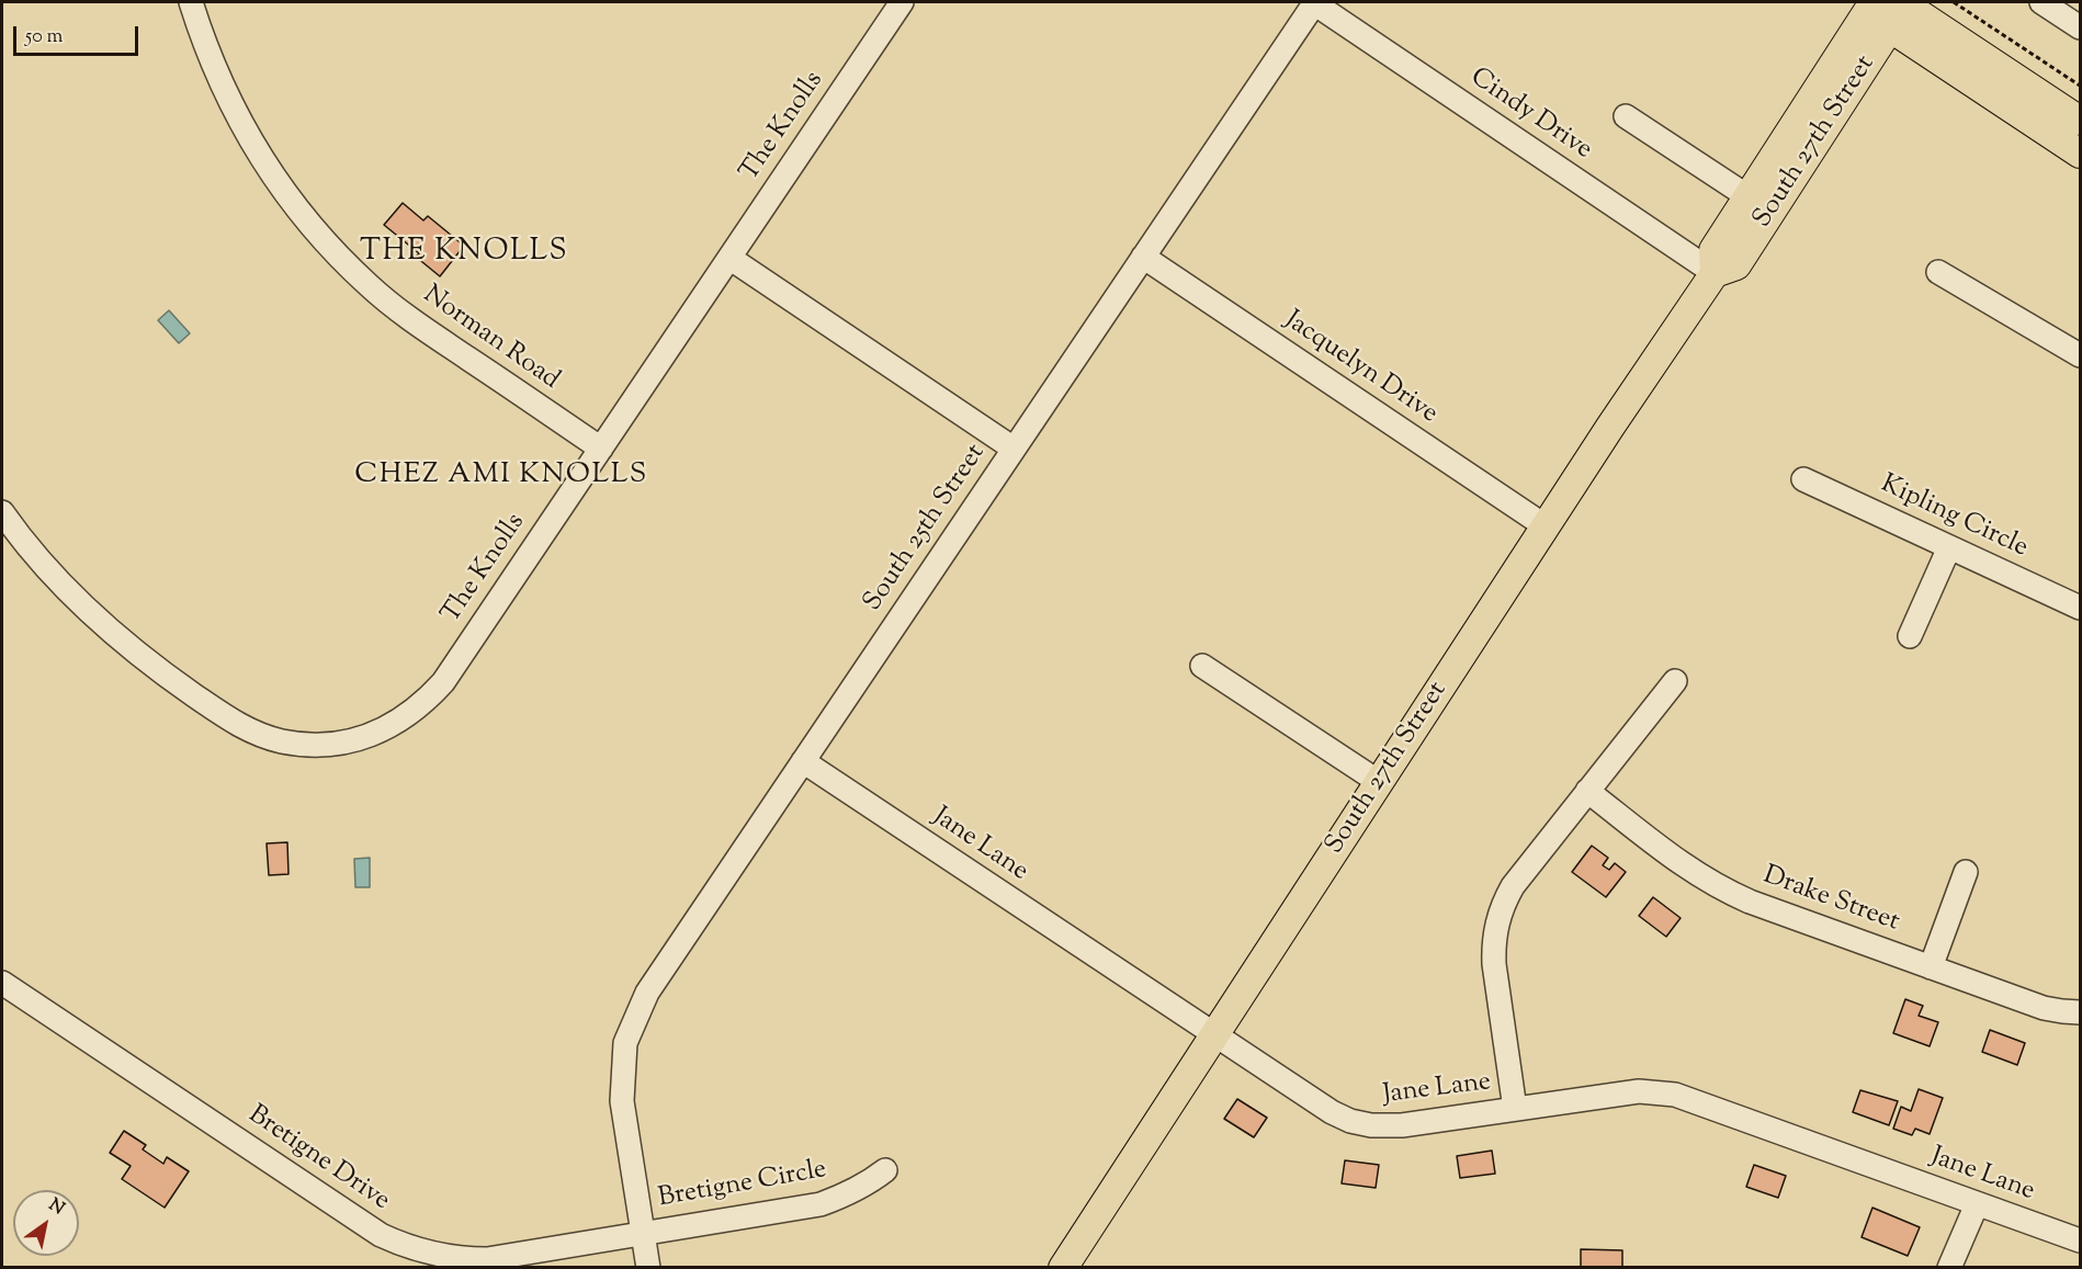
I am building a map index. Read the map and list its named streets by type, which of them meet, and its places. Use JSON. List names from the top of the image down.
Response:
{
  "streets": {
    "main road": ["South 27th Street"],
    "street": [
      "Cindy Drive",
      "The Knolls",
      "Norman Road",
      "Jacquelyn Drive",
      "Kipling Circle",
      "South 25th Street",
      "Jane Lane",
      "Drake Street",
      "Bretigne Drive",
      "Bretigne Circle"
    ]
  },
  "crossings": [
    ["Cindy Drive", "South 27th Street"],
    ["Cindy Drive", "South 25th Street"],
    ["The Knolls", "Norman Road"],
    ["South 27th Street", "Jacquelyn Drive"],
    ["South 27th Street", "Jane Lane"],
    ["Jacquelyn Drive", "South 25th Street"],
    ["South 25th Street", "Jane Lane"],
    ["South 25th Street", "Bretigne Drive"],
    ["South 25th Street", "Bretigne Circle"],
    ["Bretigne Drive", "Bretigne Circle"]
  ],
  "districts": ["THE KNOLLS", "CHEZ AMI KNOLLS"],
  "scale_bar": "50 m",
  "north": "top right"
}
